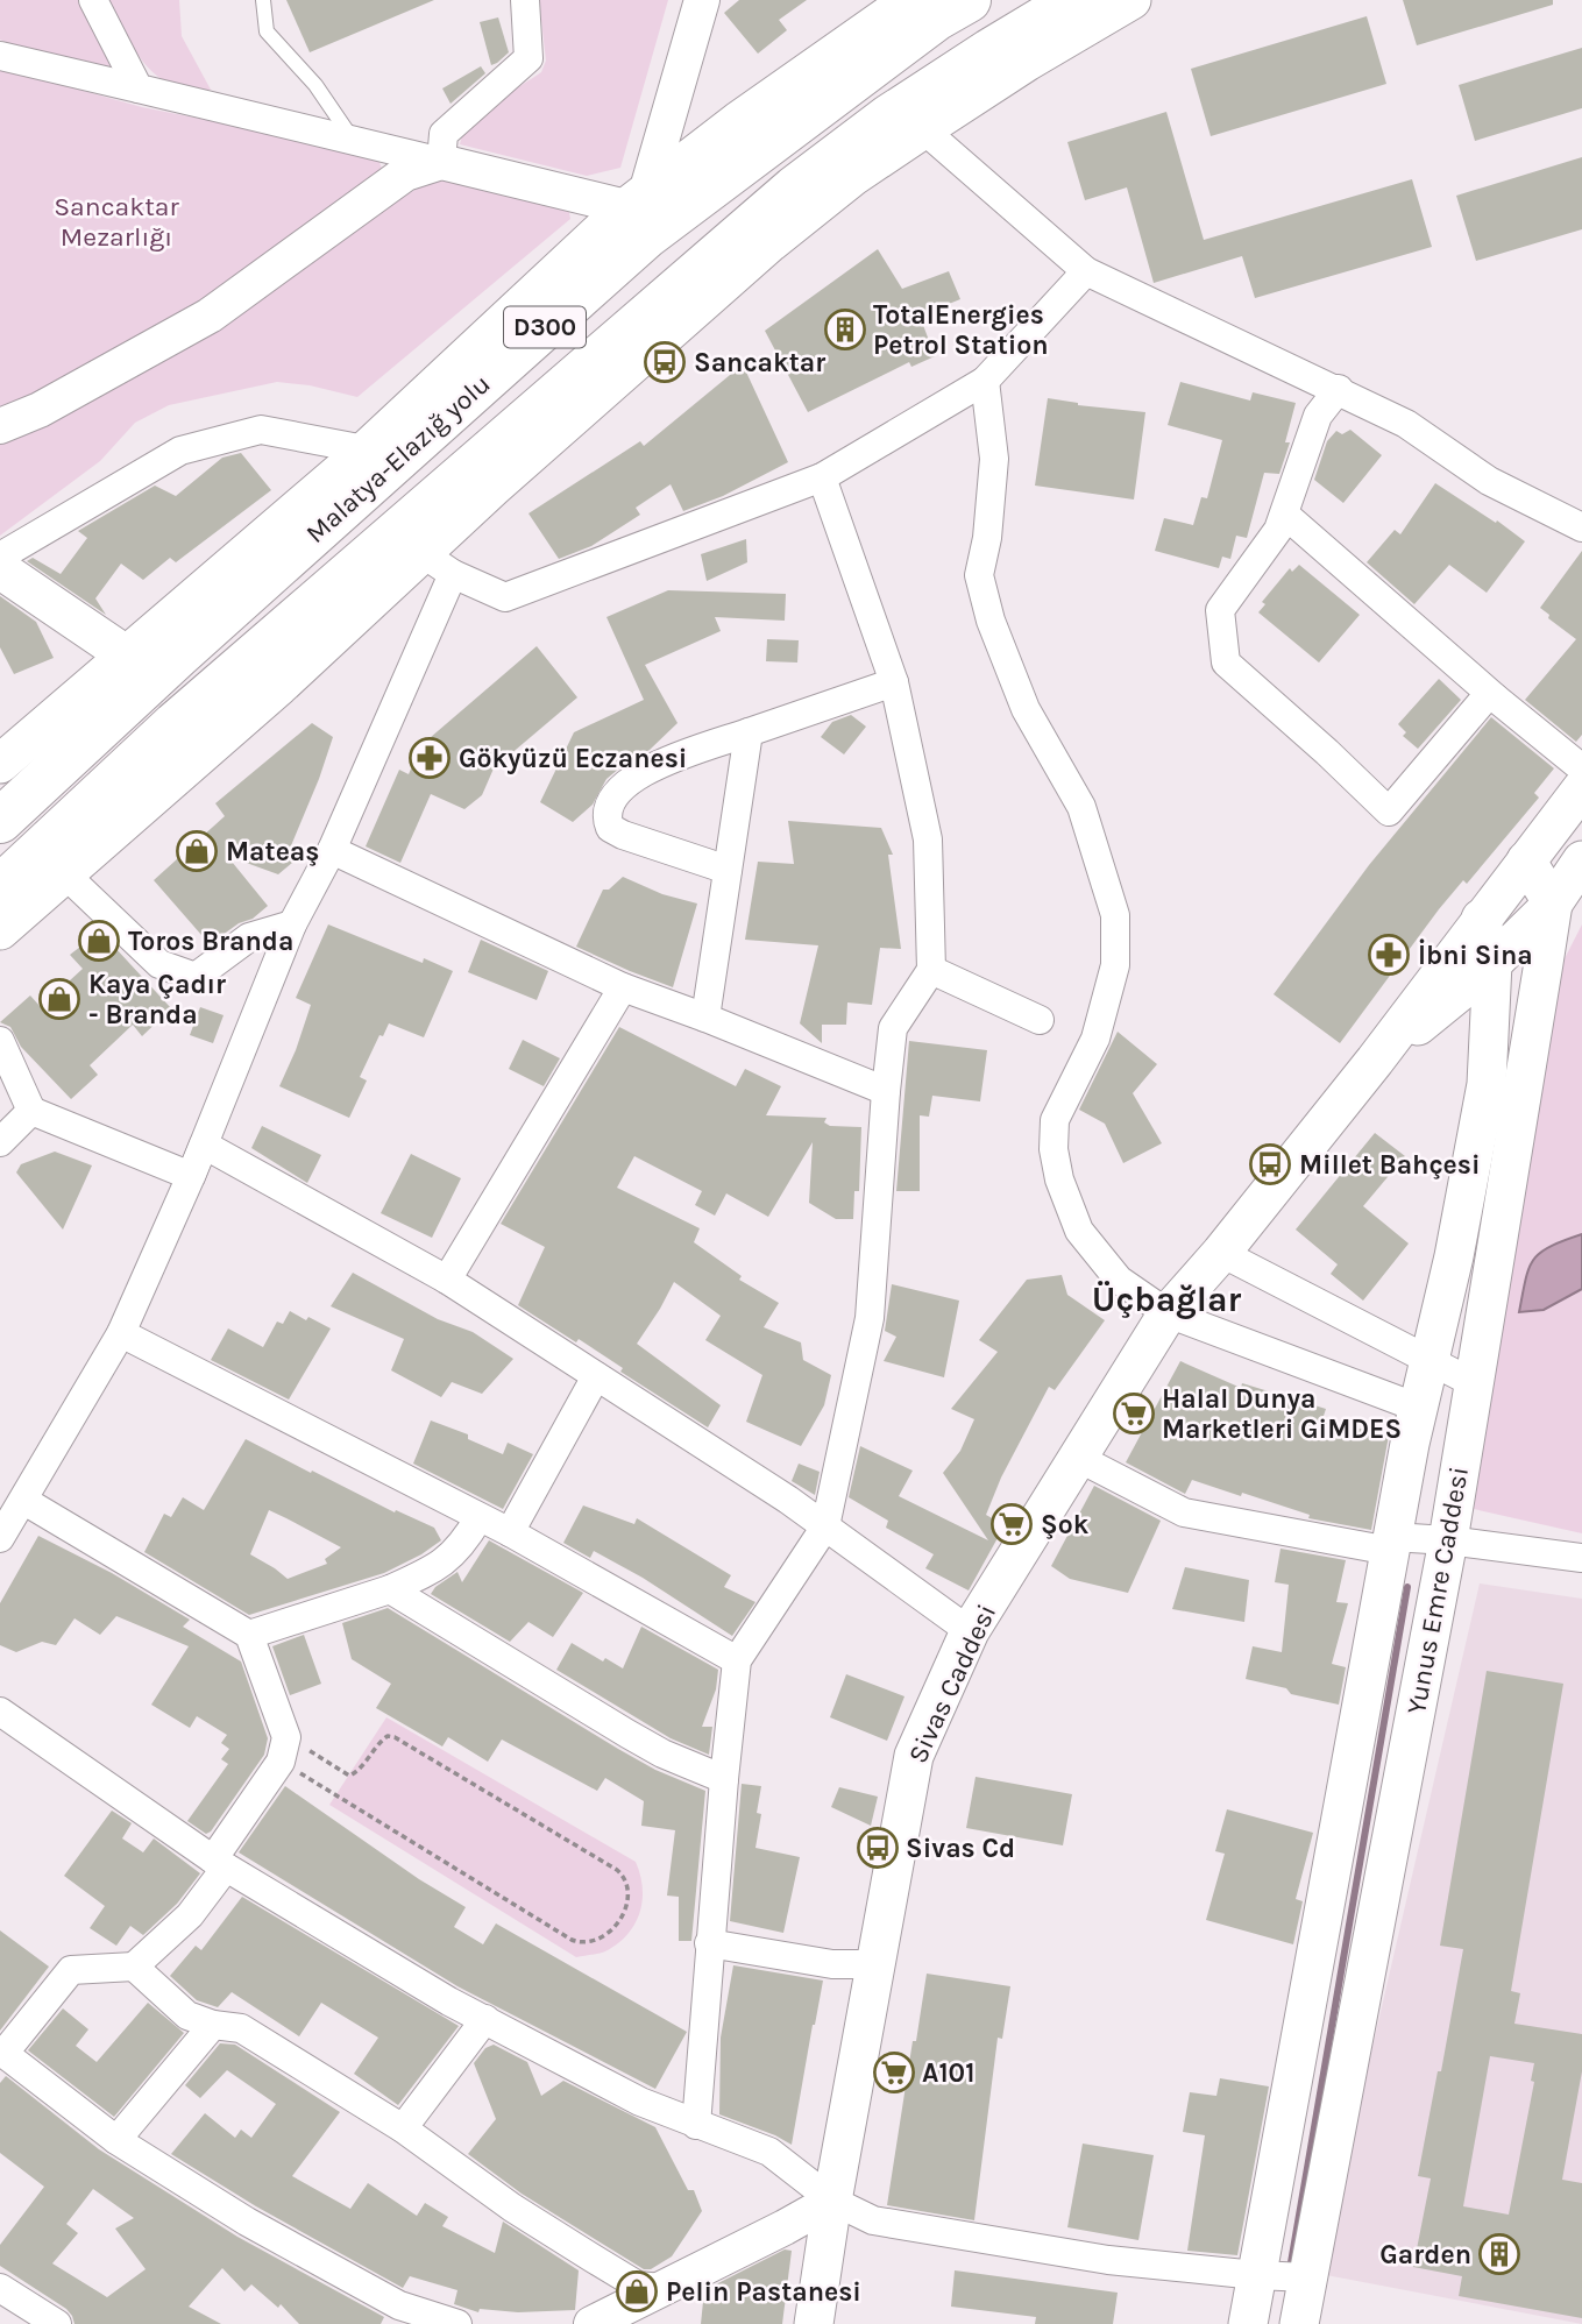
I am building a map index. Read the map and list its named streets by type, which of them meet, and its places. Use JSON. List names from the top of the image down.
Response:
{
  "streets": {
    "highway": ["D300", "Malatya-Elazığ yolu"],
    "main road": ["Yunus Emre Caddesi", "Sivas Caddesi"]
  },
  "districts": ["Üçbağlar"],
  "parks": ["Sancaktar Mezarlığı"],
  "places": {
    "building": ["TotalEnergies Petrol Station", "Garden"],
    "bus stop": ["Sancaktar", "Millet Bahçesi", "Sivas Cd"],
    "pharmacy": ["Gökyüzü Eczanesi", "İbni Sina"],
    "shop": [
      "Mateaş",
      "Toros Branda",
      "Kaya Çadır - Branda",
      "Pelin Pastanesi"
    ],
    "supermarket": ["Halal Dunya Marketleri GiMDES", "Şok", "A101"]
  }
}
